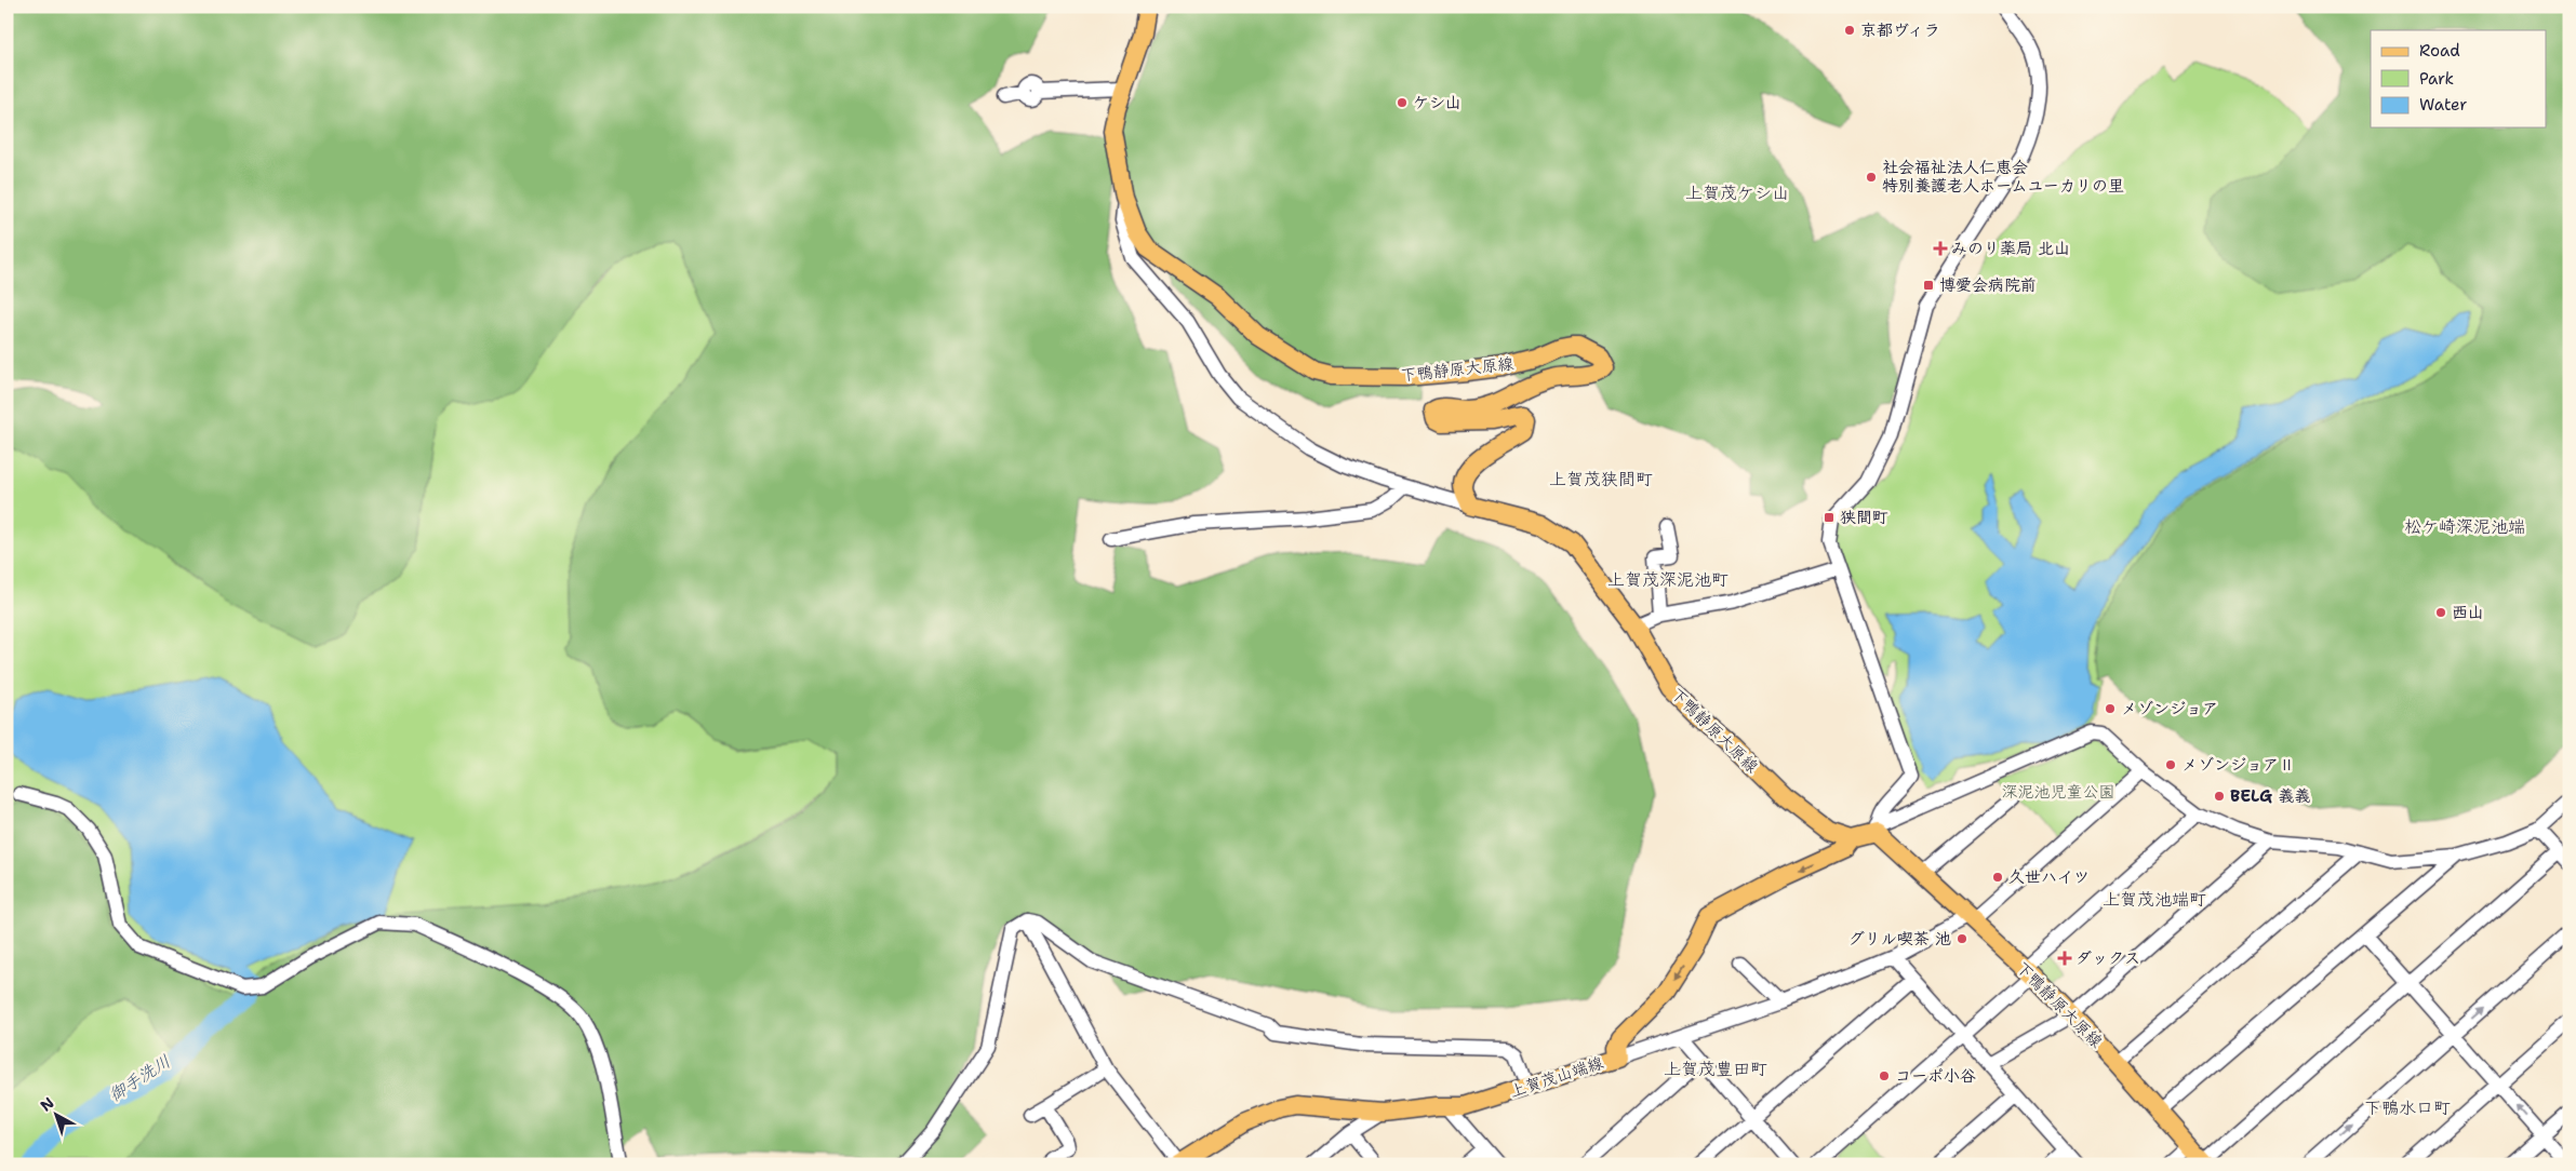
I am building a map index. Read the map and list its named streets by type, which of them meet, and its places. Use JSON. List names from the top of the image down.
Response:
{
  "streets": {
    "main road": ["下鴨静原大原線", "上賀茂山端線"]
  },
  "crossings": [
    ["下鴨静原大原線", "上賀茂山端線"]
  ],
  "one_way": ["上賀茂山端線"],
  "districts": [
    "上賀茂ケシ山",
    "上賀茂狭間町",
    "松ケ崎深泥池端",
    "上賀茂深泥池町",
    "上賀茂池端町",
    "上賀茂豊田町",
    "下鴨水口町"
  ],
  "water": ["御手洗川"],
  "parks": ["深泥池児童公園"],
  "places": {
    "other": [
      "京都ヴィラ",
      "ケシ山",
      "社会福祉法人仁恵会 特別養護老人ホームユーカリの里",
      "西山",
      "メゾンジョア",
      "メゾンジョアⅡ",
      "BELG 義義",
      "久世ハイツ",
      "グリル喫茶 池",
      "コーポ小谷"
    ],
    "health": ["みのり薬局 北山", "ダックス"],
    "transit": ["博愛会病院前", "狭間町"]
  },
  "legend": ["Road", "Park", "Water"],
  "north": "top left"
}
